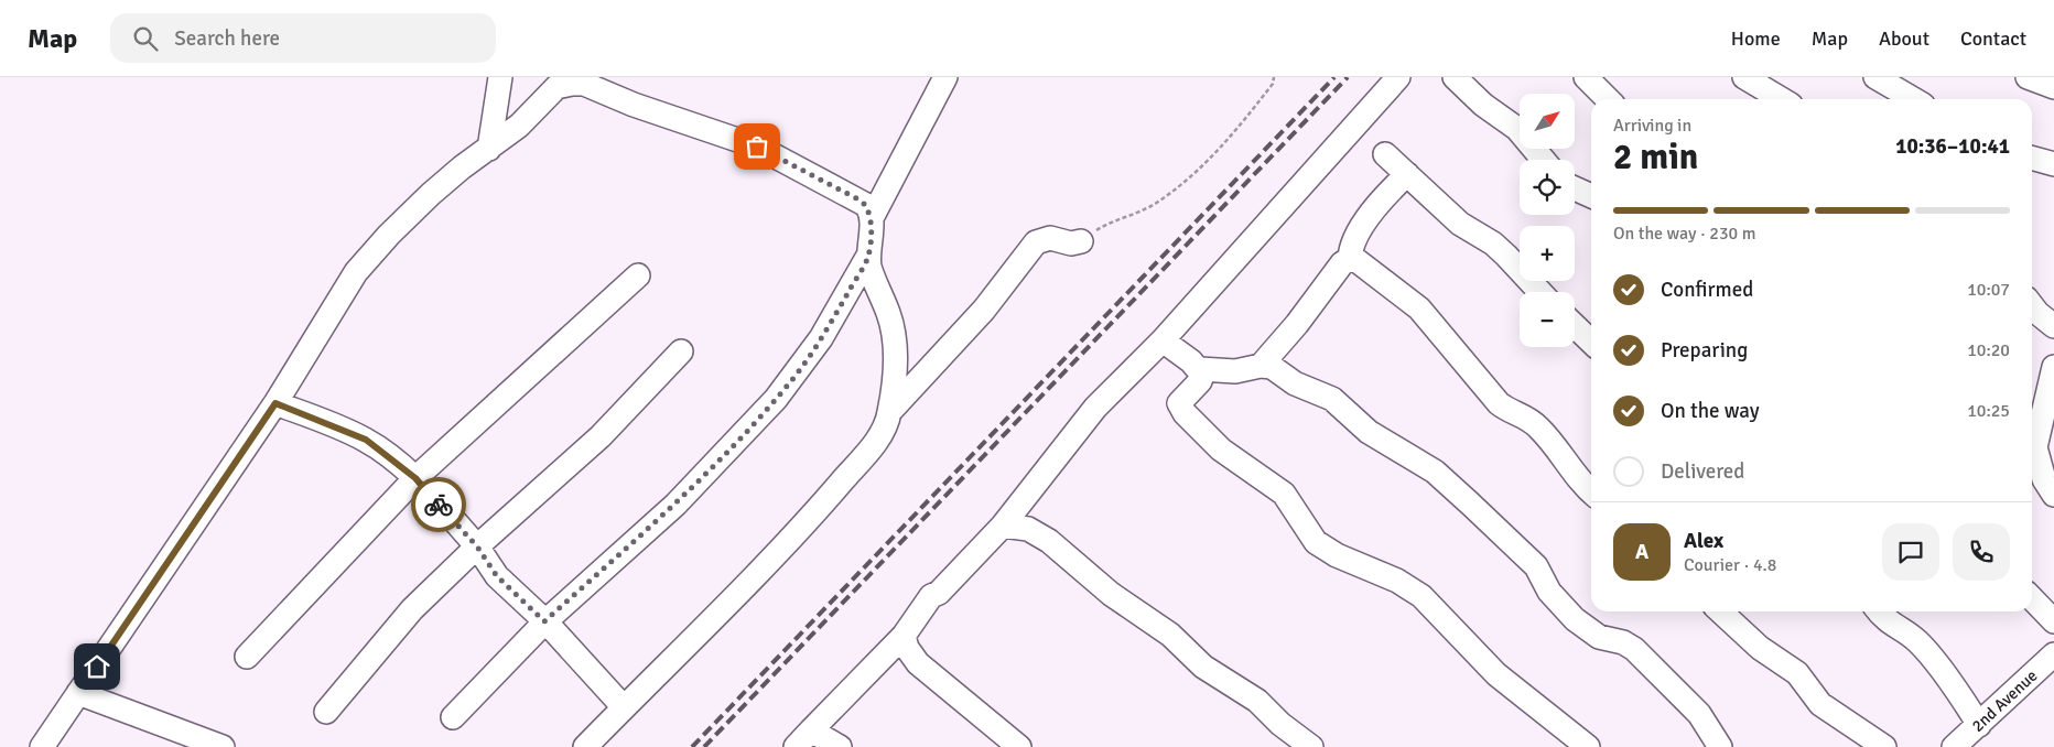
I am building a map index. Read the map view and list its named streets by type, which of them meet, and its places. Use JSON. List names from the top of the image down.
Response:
{
  "streets": {
    "street": ["2nd Avenue"]
  },
  "north": "top right",
  "page": {
    "header": "Map",
    "search": "Search here",
    "nav": [
      "Home",
      "Map",
      "About",
      "Contact"
    ],
    "map_buttons": ["+", "−"],
    "heading": ["2 min", "Arriving in", "10:36–10:41"],
    "panel": ["Alex", "Courier · 4.8"],
    "bar": "On the way · 230 m",
    "list": [
      ["Confirmed", "10:07"],
      ["Preparing", "10:20"],
      ["On the way", "10:25"],
      "Delivered"
    ],
    "round": "A"
  }
}
